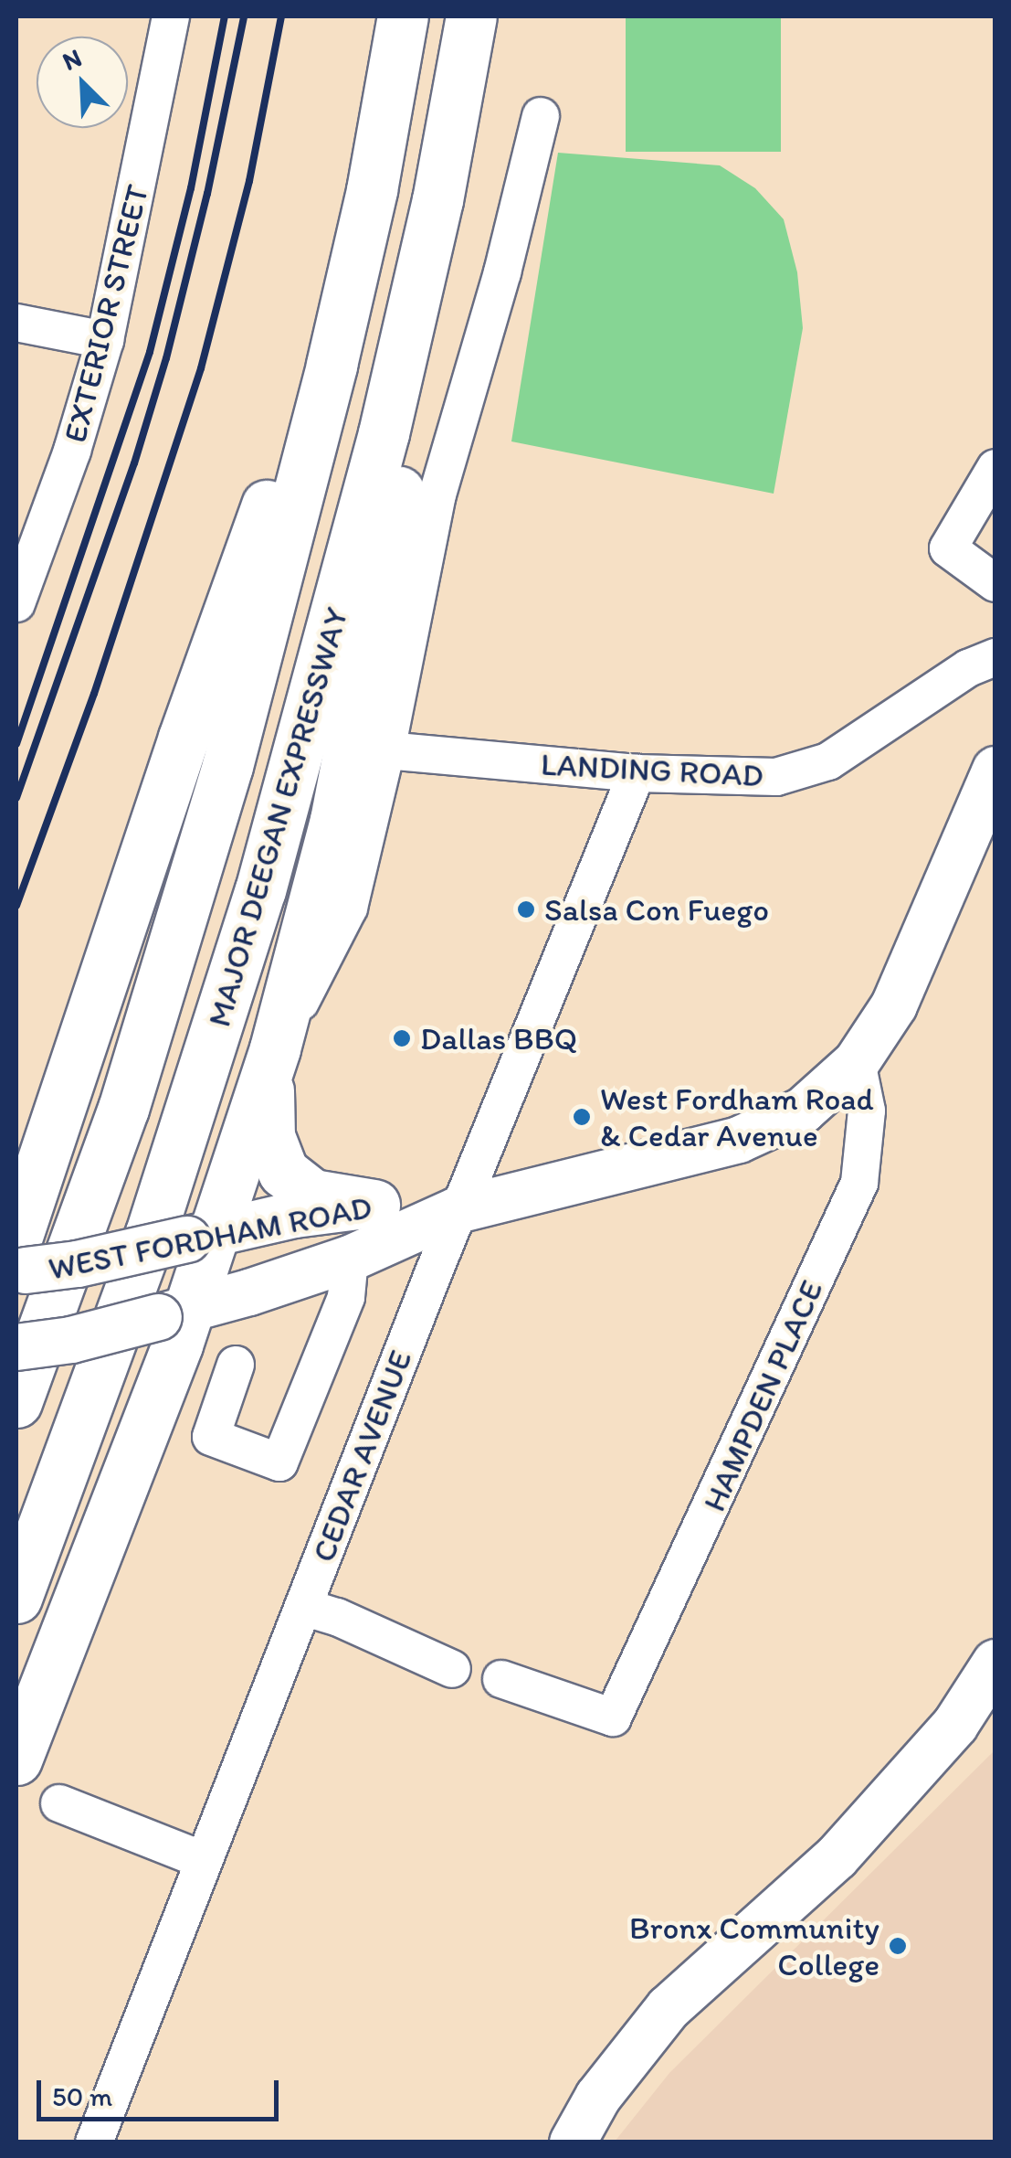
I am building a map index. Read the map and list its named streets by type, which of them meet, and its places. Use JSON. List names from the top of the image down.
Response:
{
  "streets": {
    "highway": ["MAJOR DEEGAN EXPRESSWAY"],
    "main road": ["WEST FORDHAM ROAD"],
    "street": [
      "EXTERIOR STREET",
      "LANDING ROAD",
      "HAMPDEN PLACE",
      "CEDAR AVENUE"
    ]
  },
  "crossings": [
    ["LANDING ROAD", "MAJOR DEEGAN EXPRESSWAY"],
    ["LANDING ROAD", "CEDAR AVENUE"],
    ["WEST FORDHAM ROAD", "HAMPDEN PLACE"],
    ["WEST FORDHAM ROAD", "CEDAR AVENUE"]
  ],
  "places": [
    "Salsa Con Fuego",
    "Dallas BBQ",
    "West Fordham Road & Cedar Avenue",
    "Bronx Community College"
  ],
  "scale_bar": "50 m",
  "north": "top left"
}
